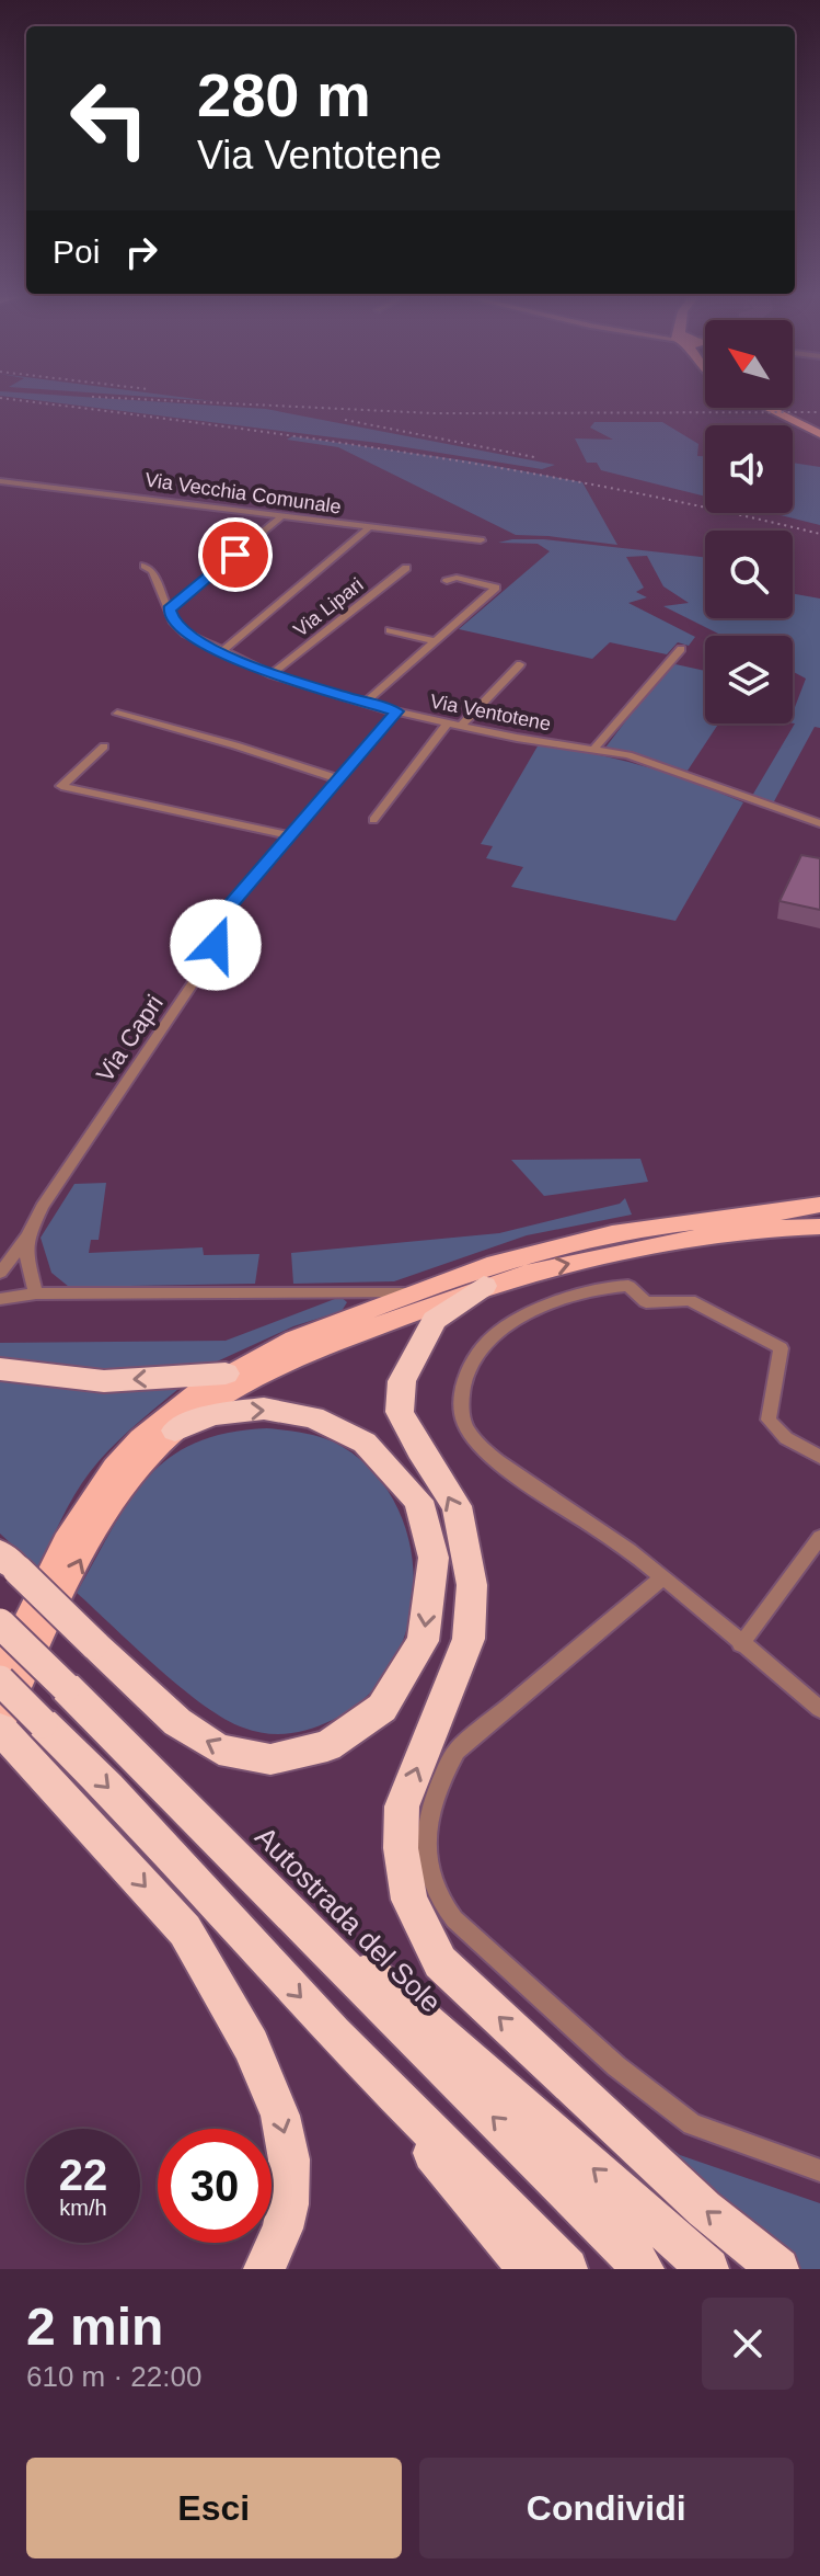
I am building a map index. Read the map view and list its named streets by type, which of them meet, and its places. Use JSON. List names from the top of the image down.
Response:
{
  "streets": {
    "highway": ["Autostrada del Sole"],
    "street": [
      "Via Vecchia Comunale",
      "Via Lipari",
      "Via Ventotene",
      "Via Capri"
    ]
  },
  "crossings": [
    ["Via Lipari", "Via Ventotene"],
    ["Via Ventotene", "Via Capri"]
  ],
  "north": "top left",
  "page": {
    "turn": ["280 m", "Via Ventotene"],
    "then": "Poi",
    "speed": "22 km/h",
    "limit": "30",
    "heading": ["2 min", "610 m · 22:00"],
    "buttons": ["Esci", "Condividi"]
  }
}
